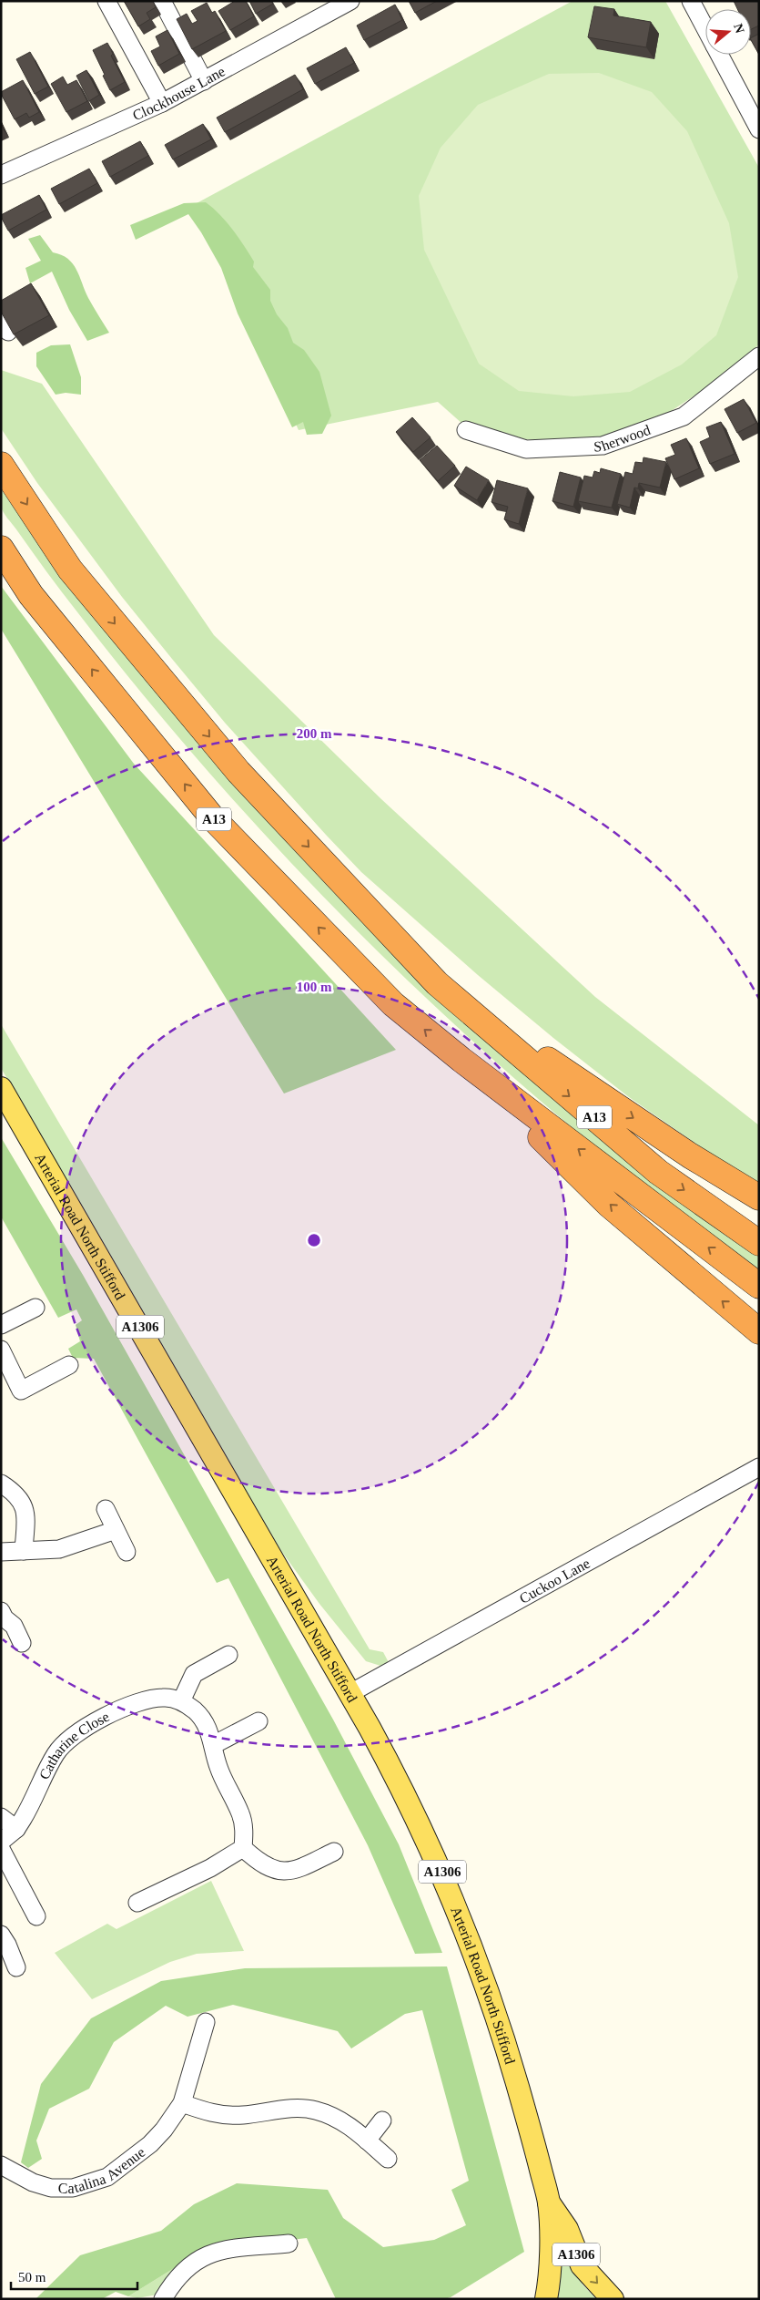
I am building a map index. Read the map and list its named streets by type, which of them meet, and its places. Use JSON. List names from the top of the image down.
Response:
{
  "streets": {
    "highway": ["A13"],
    "main road": ["Arterial Road North Stifford", "A1306"],
    "street": [
      "Clockhouse Lane",
      "Sherwood",
      "Cuckoo Lane",
      "Catharine Close",
      "Catalina Avenue"
    ]
  },
  "crossings": [
    ["Arterial Road North Stifford", "Cuckoo Lane"]
  ],
  "scale_bar": "50 m",
  "north": "right",
  "rings": ["200 m", "100 m"]
}
